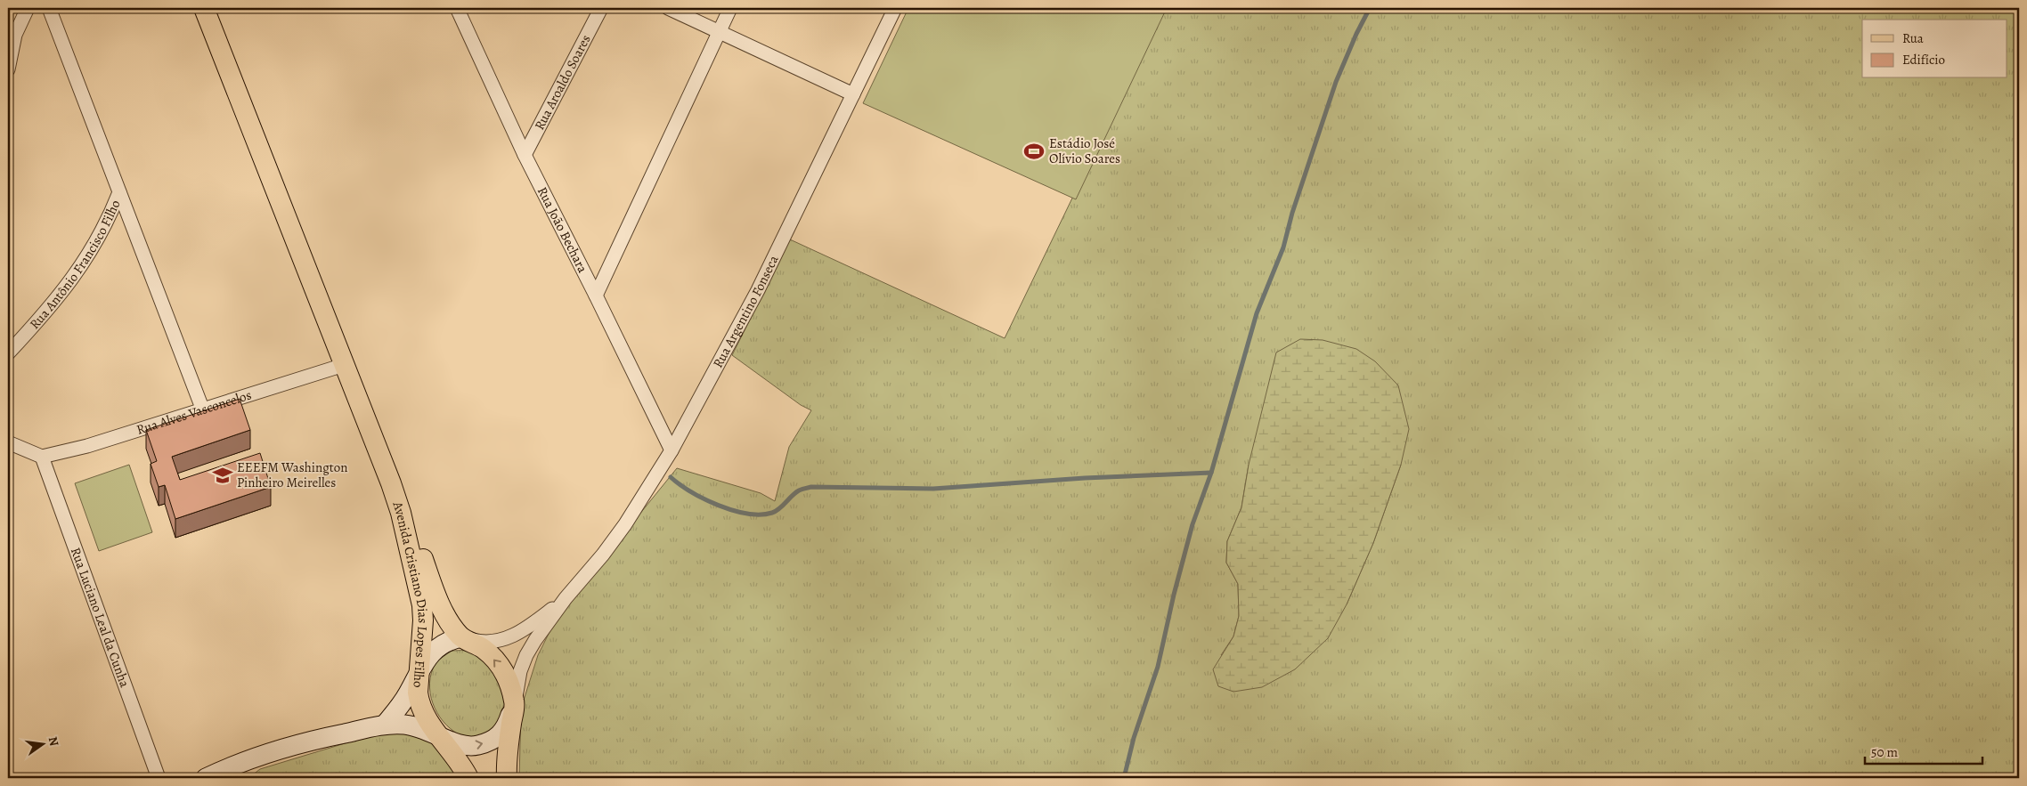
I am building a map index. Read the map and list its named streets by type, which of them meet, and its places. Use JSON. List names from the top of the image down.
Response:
{
  "streets": {
    "main road": ["Avenida Cristiano Dias Lopes Filho"],
    "street": [
      "Rua Aroaldo Soares",
      "Rua João Bechara",
      "Rua Antônio Francisco Filho",
      "Rua Argentino Fonseca",
      "Rua Alves Vasconcelos",
      "Rua Luciano Leal da Cunha"
    ]
  },
  "crossings": [
    ["Rua Aroaldo Soares", "Rua João Bechara"],
    ["Rua João Bechara", "Rua Argentino Fonseca"],
    ["Rua Alves Vasconcelos", "Rua Luciano Leal da Cunha"]
  ],
  "places": {
    "sports": ["Estádio José Olívio Soares"],
    "school or university": ["EEEFM Washington Pinheiro Meirelles"]
  },
  "legend": ["Rua", "Edifício"],
  "scale_bar": "50 m",
  "north": "right"
}
